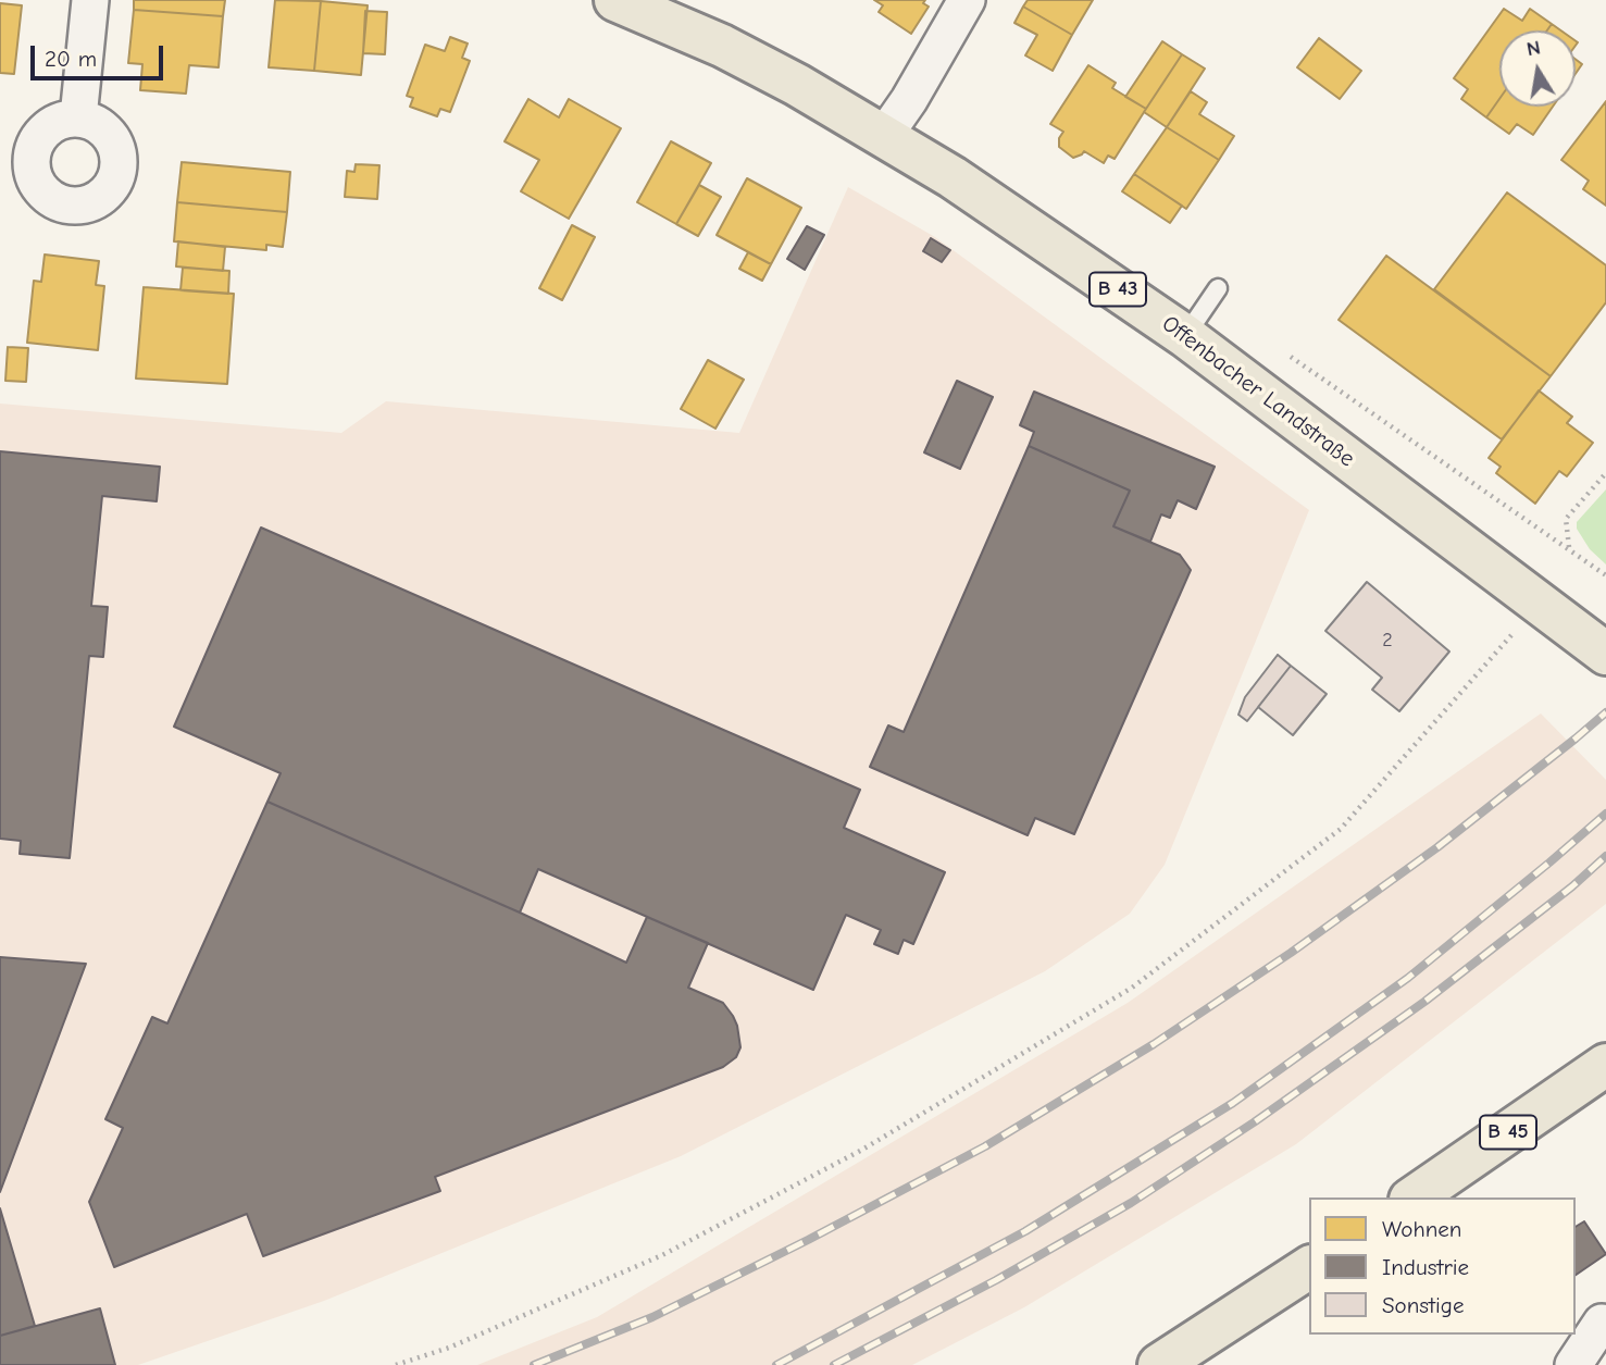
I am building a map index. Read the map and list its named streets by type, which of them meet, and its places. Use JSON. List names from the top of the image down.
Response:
{
  "streets": {
    "main road": ["B 43", "Offenbacher Landstraße", "B 45"]
  },
  "house_numbers": ["2"],
  "legend": ["Wohnen", "Industrie", "Sonstige"],
  "scale_bar": "20 m",
  "north": "top"
}
